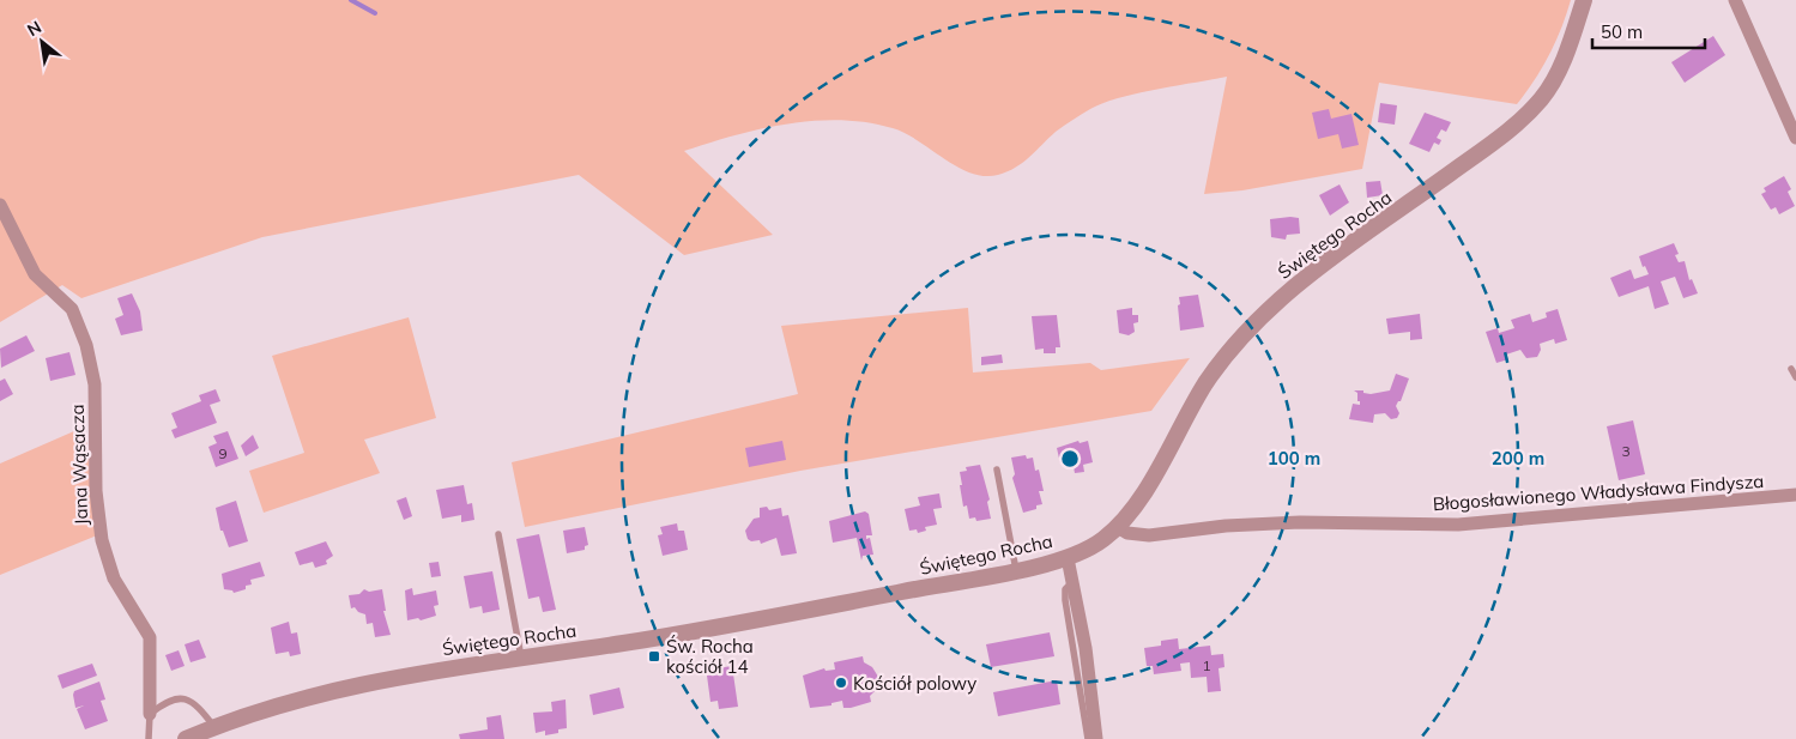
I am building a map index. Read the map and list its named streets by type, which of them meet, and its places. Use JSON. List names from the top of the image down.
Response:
{
  "streets": {
    "street": ["Świętego Rocha", "Jana Wąsacza", "Błogosławionego Władysława Findysza"]
  },
  "crossings": [
    ["Świętego Rocha", "Błogosławionego Władysława Findysza"]
  ],
  "places": {
    "transit": ["Św. Rocha kościół 14"],
    "other": ["Kościół polowy"]
  },
  "house_numbers": ["3", "9", "1"],
  "scale_bar": "50 m",
  "north": "top left",
  "rings": ["100 m", "200 m"]
}
